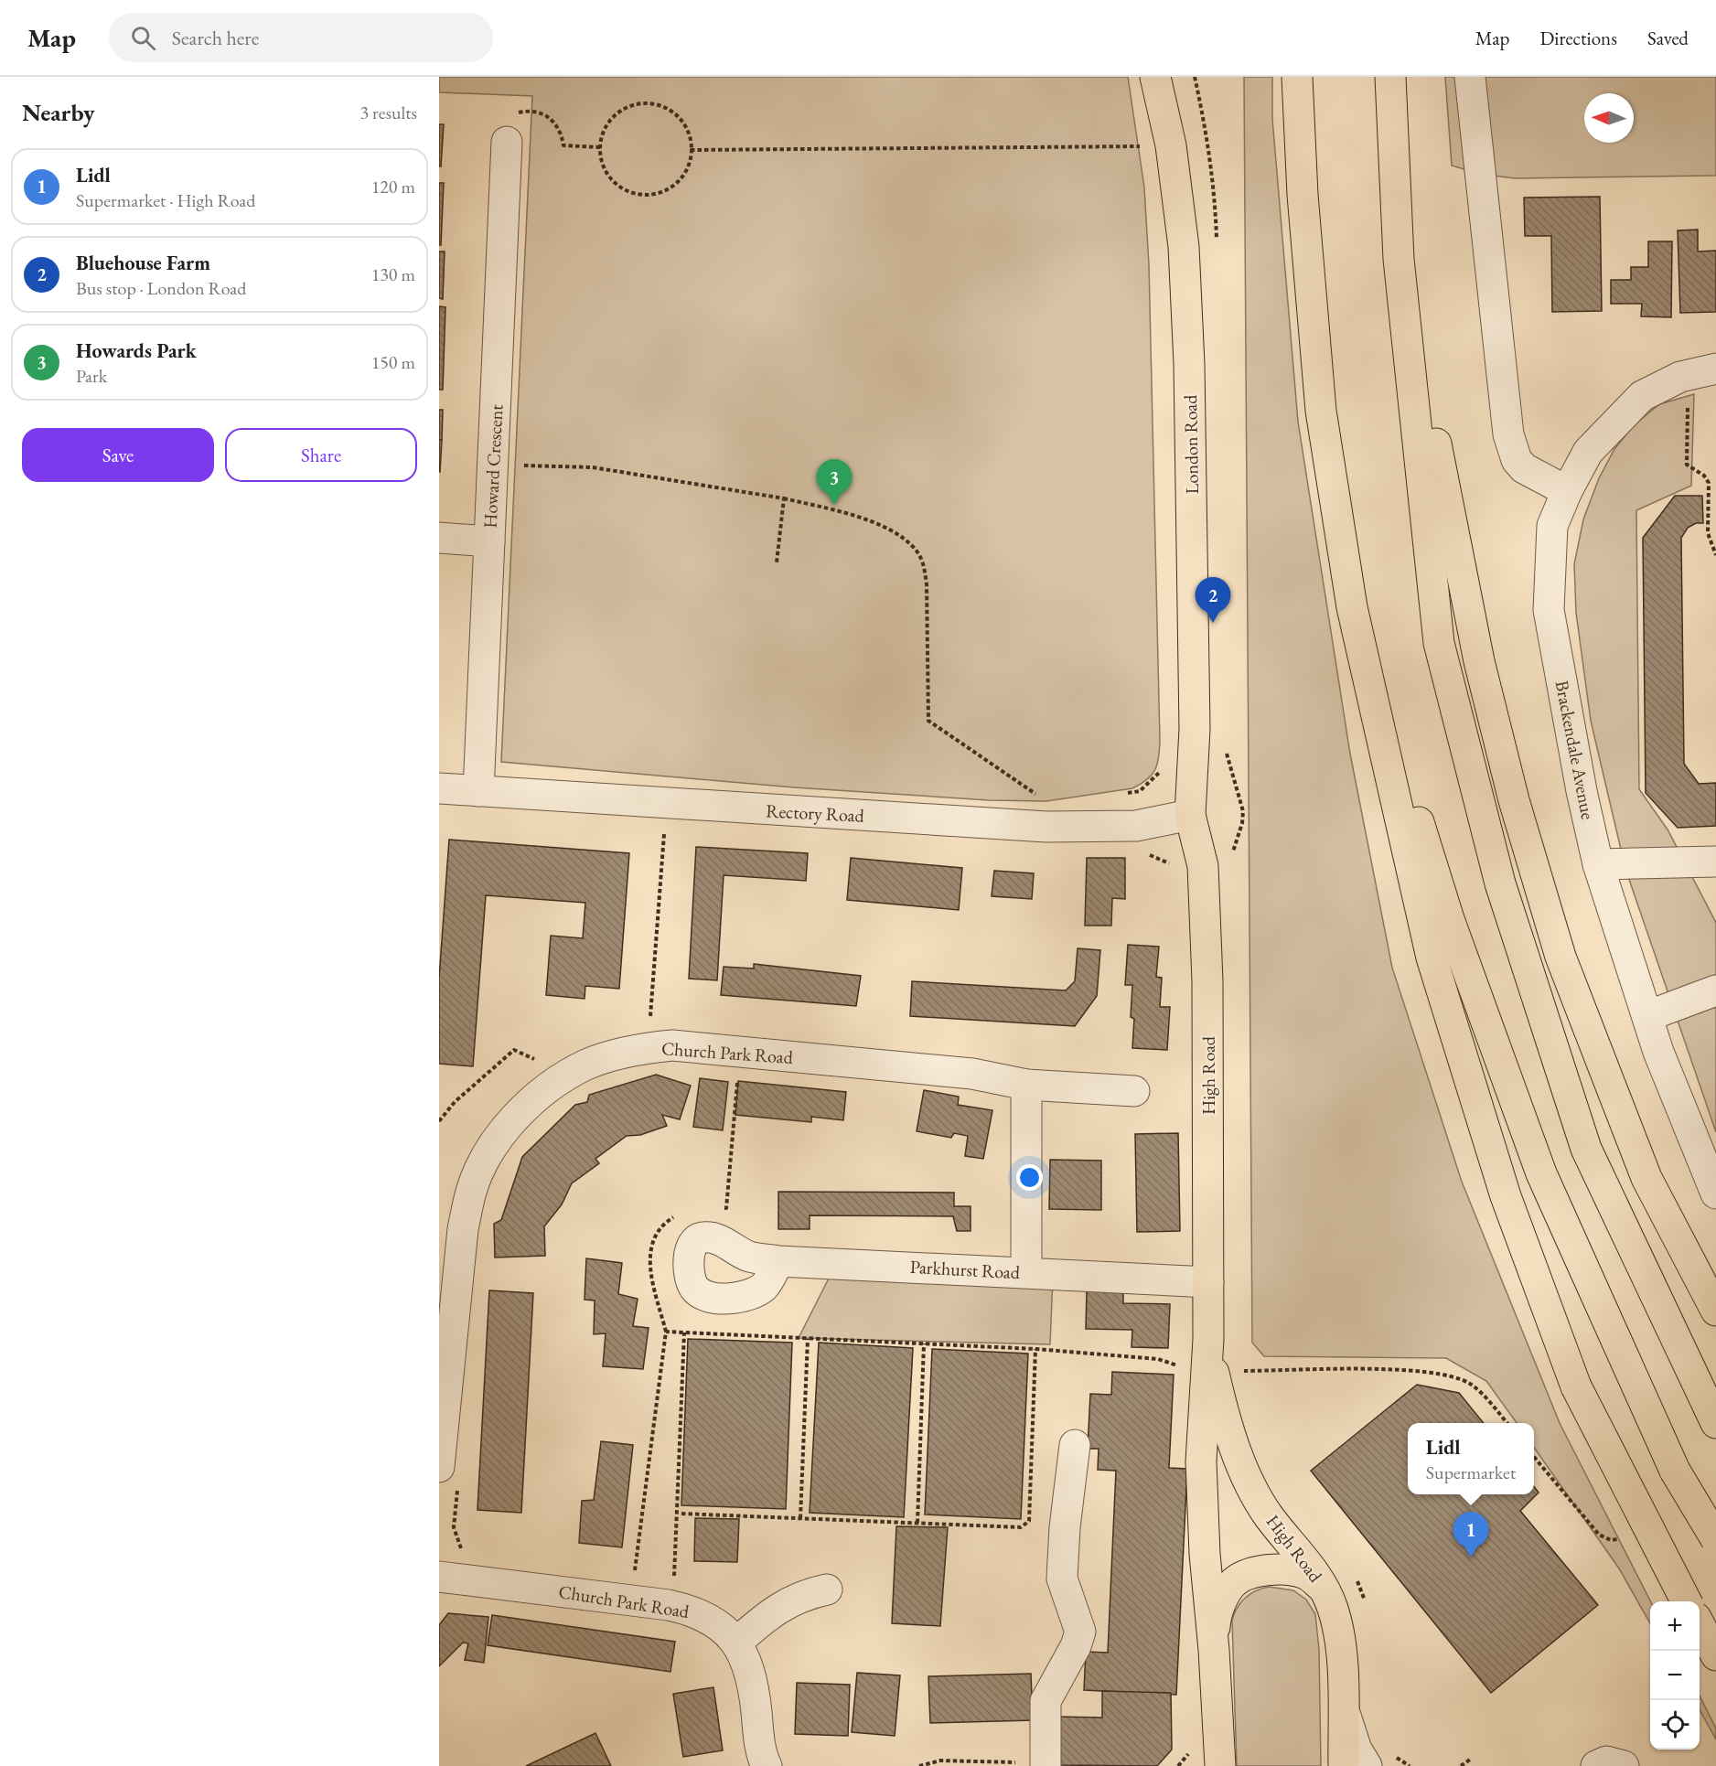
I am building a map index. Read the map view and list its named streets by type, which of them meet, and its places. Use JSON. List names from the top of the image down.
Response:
{
  "streets": {
    "main road": ["London Road", "High Road"],
    "street": [
      "Howard Crescent",
      "Brackendale Avenue",
      "Rectory Road",
      "Church Park Road",
      "Parkhurst Road"
    ]
  },
  "crossings": [
    ["London Road", "Rectory Road"],
    ["London Road", "High Road"],
    ["Howard Crescent", "Rectory Road"],
    ["Rectory Road", "High Road"],
    ["High Road", "Parkhurst Road"]
  ],
  "north": "left",
  "page": {
    "header": "Map",
    "search": "Search here",
    "nav": ["Map", "Directions", "Saved"],
    "heading": ["Nearby", "3 results"],
    "list": [
      {
        "mark": "1",
        "name": "Lidl",
        "note": "Supermarket · High Road",
        "value": "120 m"
      },
      {
        "mark": "2",
        "name": "Bluehouse Farm",
        "note": "Bus stop · London Road",
        "value": "130 m"
      },
      {
        "mark": "3",
        "name": "Howards Park",
        "note": "Park",
        "value": "150 m"
      }
    ],
    "buttons": ["Save", "Share"],
    "pins": ["3", "2", "1"],
    "popup": ["Lidl", "Supermarket"],
    "map_buttons": ["+", "−"]
  }
}
